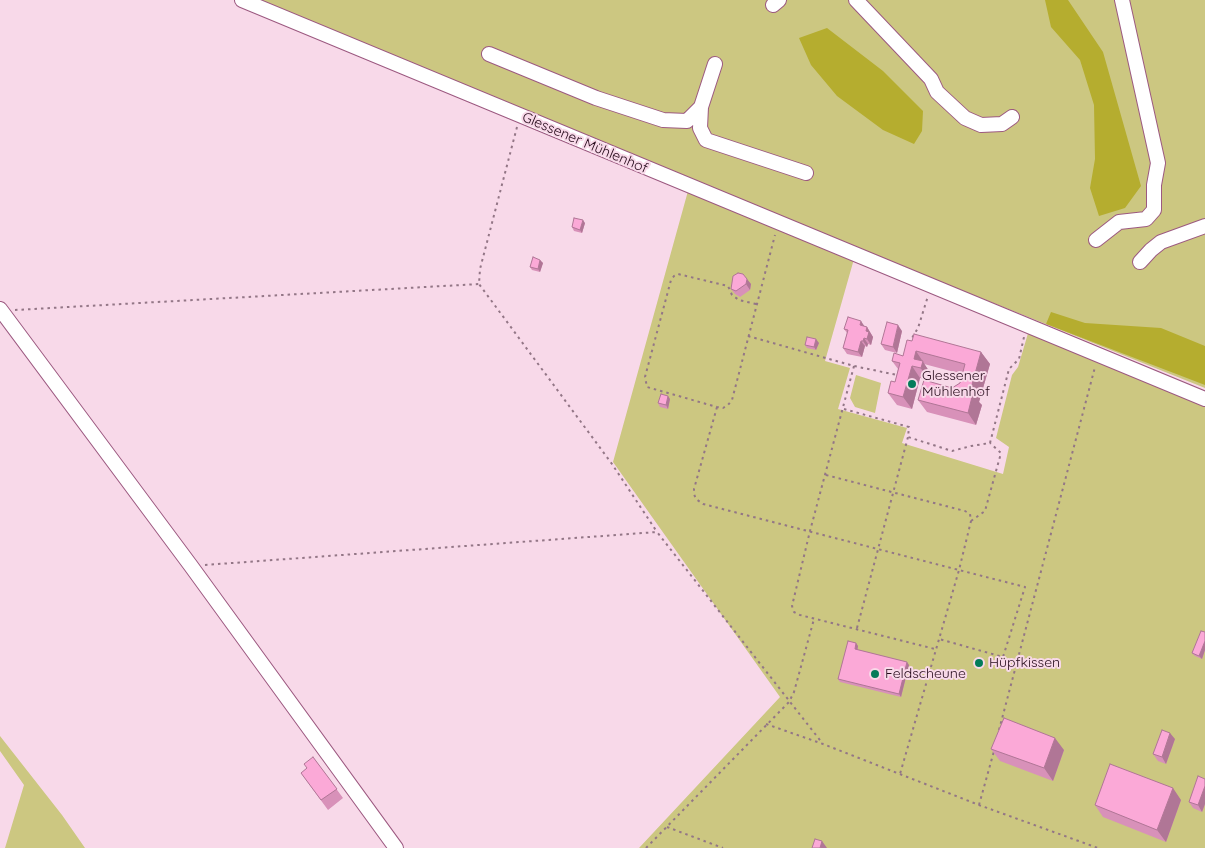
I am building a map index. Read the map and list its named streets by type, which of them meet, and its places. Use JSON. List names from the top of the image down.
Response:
{
  "streets": {
    "street": ["Glessener Mühlenhof"]
  },
  "places": ["Glessener Mühlenhof", "Hüpfkissen", "Feldscheune"]
}
